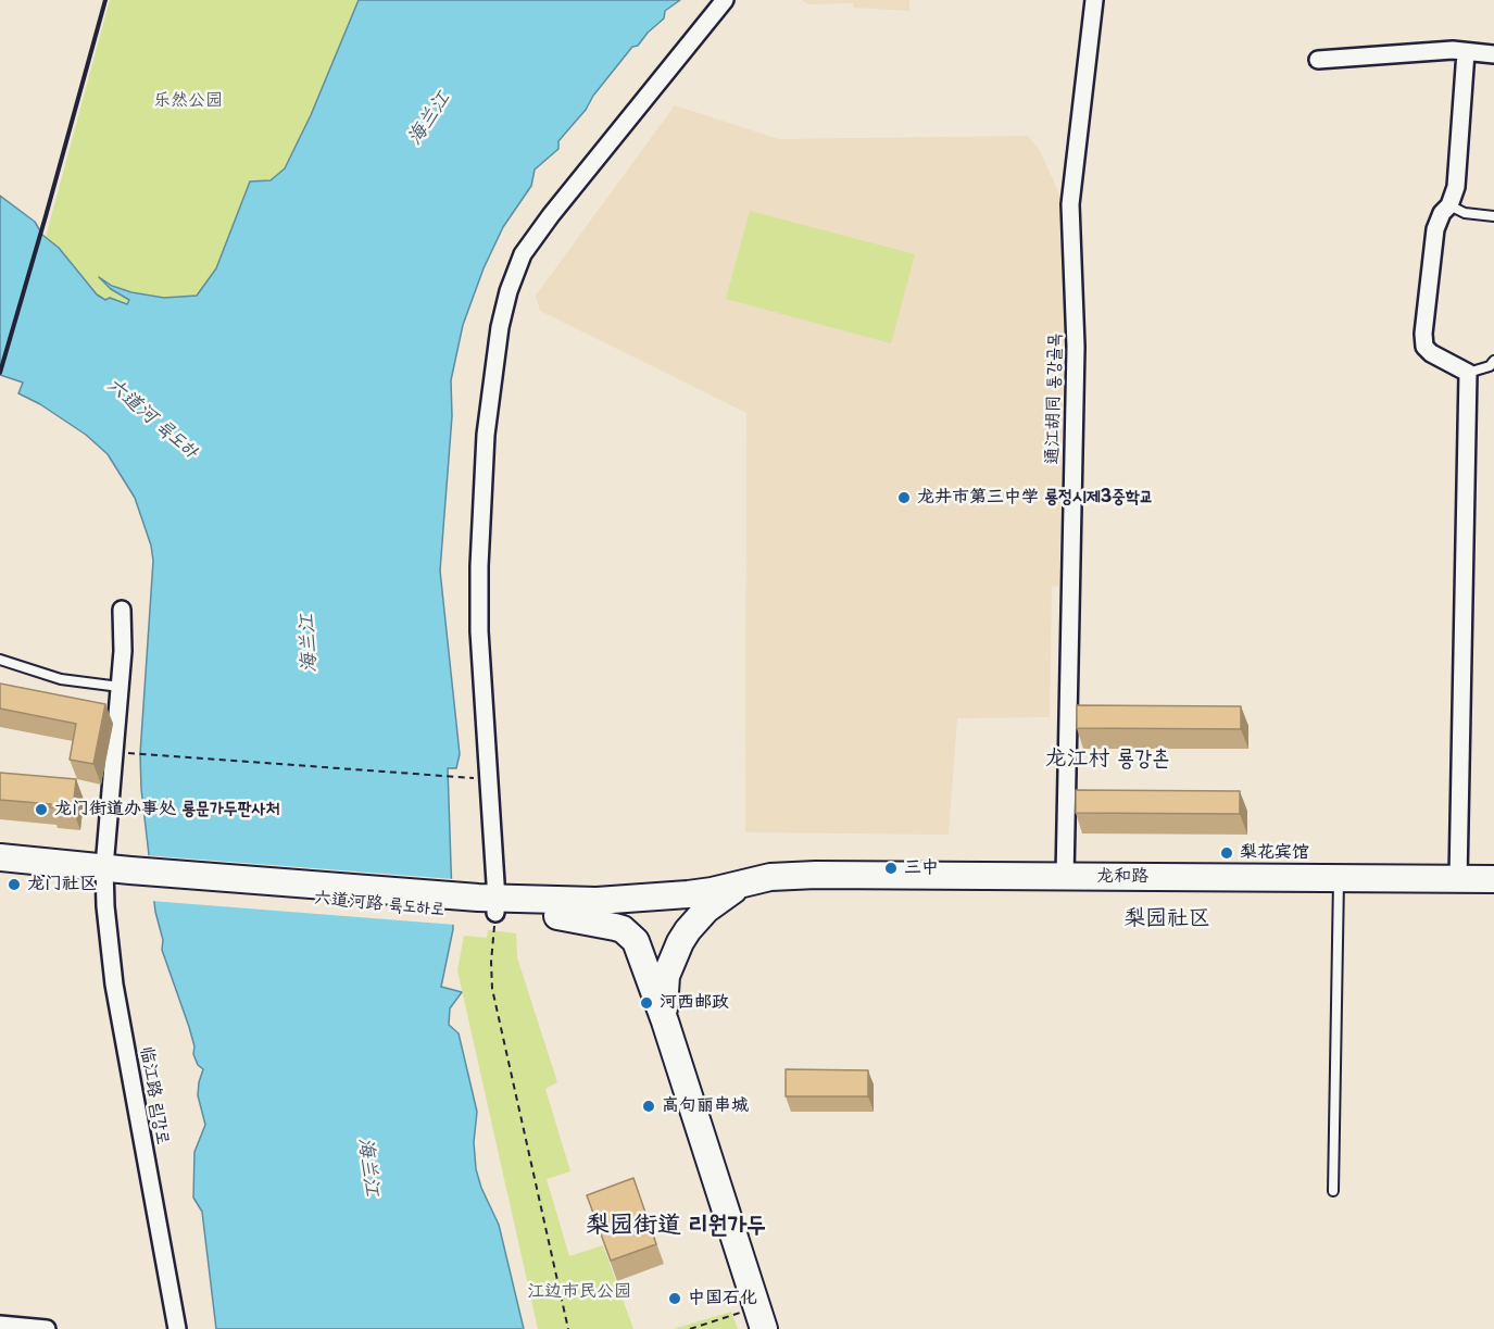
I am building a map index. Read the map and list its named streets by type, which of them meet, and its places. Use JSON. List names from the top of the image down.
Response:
{
  "streets": {
    "highway": ["龙和路", "六道河路 륙도하로"],
    "street": ["通江胡同 통강골목", "临江路 림강로"]
  },
  "crossings": [
    ["通江胡同 통강골목", "龙和路"],
    ["龙和路", "六道河路 륙도하로"],
    ["六道河路 륙도하로", "临江路 림강로"]
  ],
  "districts": ["龙江村 룡강촌", "梨园社区", "梨园街道 리원가두"],
  "water": ["海兰江", "六道河 륙도하"],
  "parks": ["乐然公园", "江边市民公园"],
  "places": [
    "龙井市第三中学 룡정시제3중학교",
    "龙门街道办事处 룡문가두판사처",
    "梨花宾馆",
    "三中",
    "龙门社区",
    "河西邮政",
    "高句丽串城",
    "中国石化"
  ]
}
